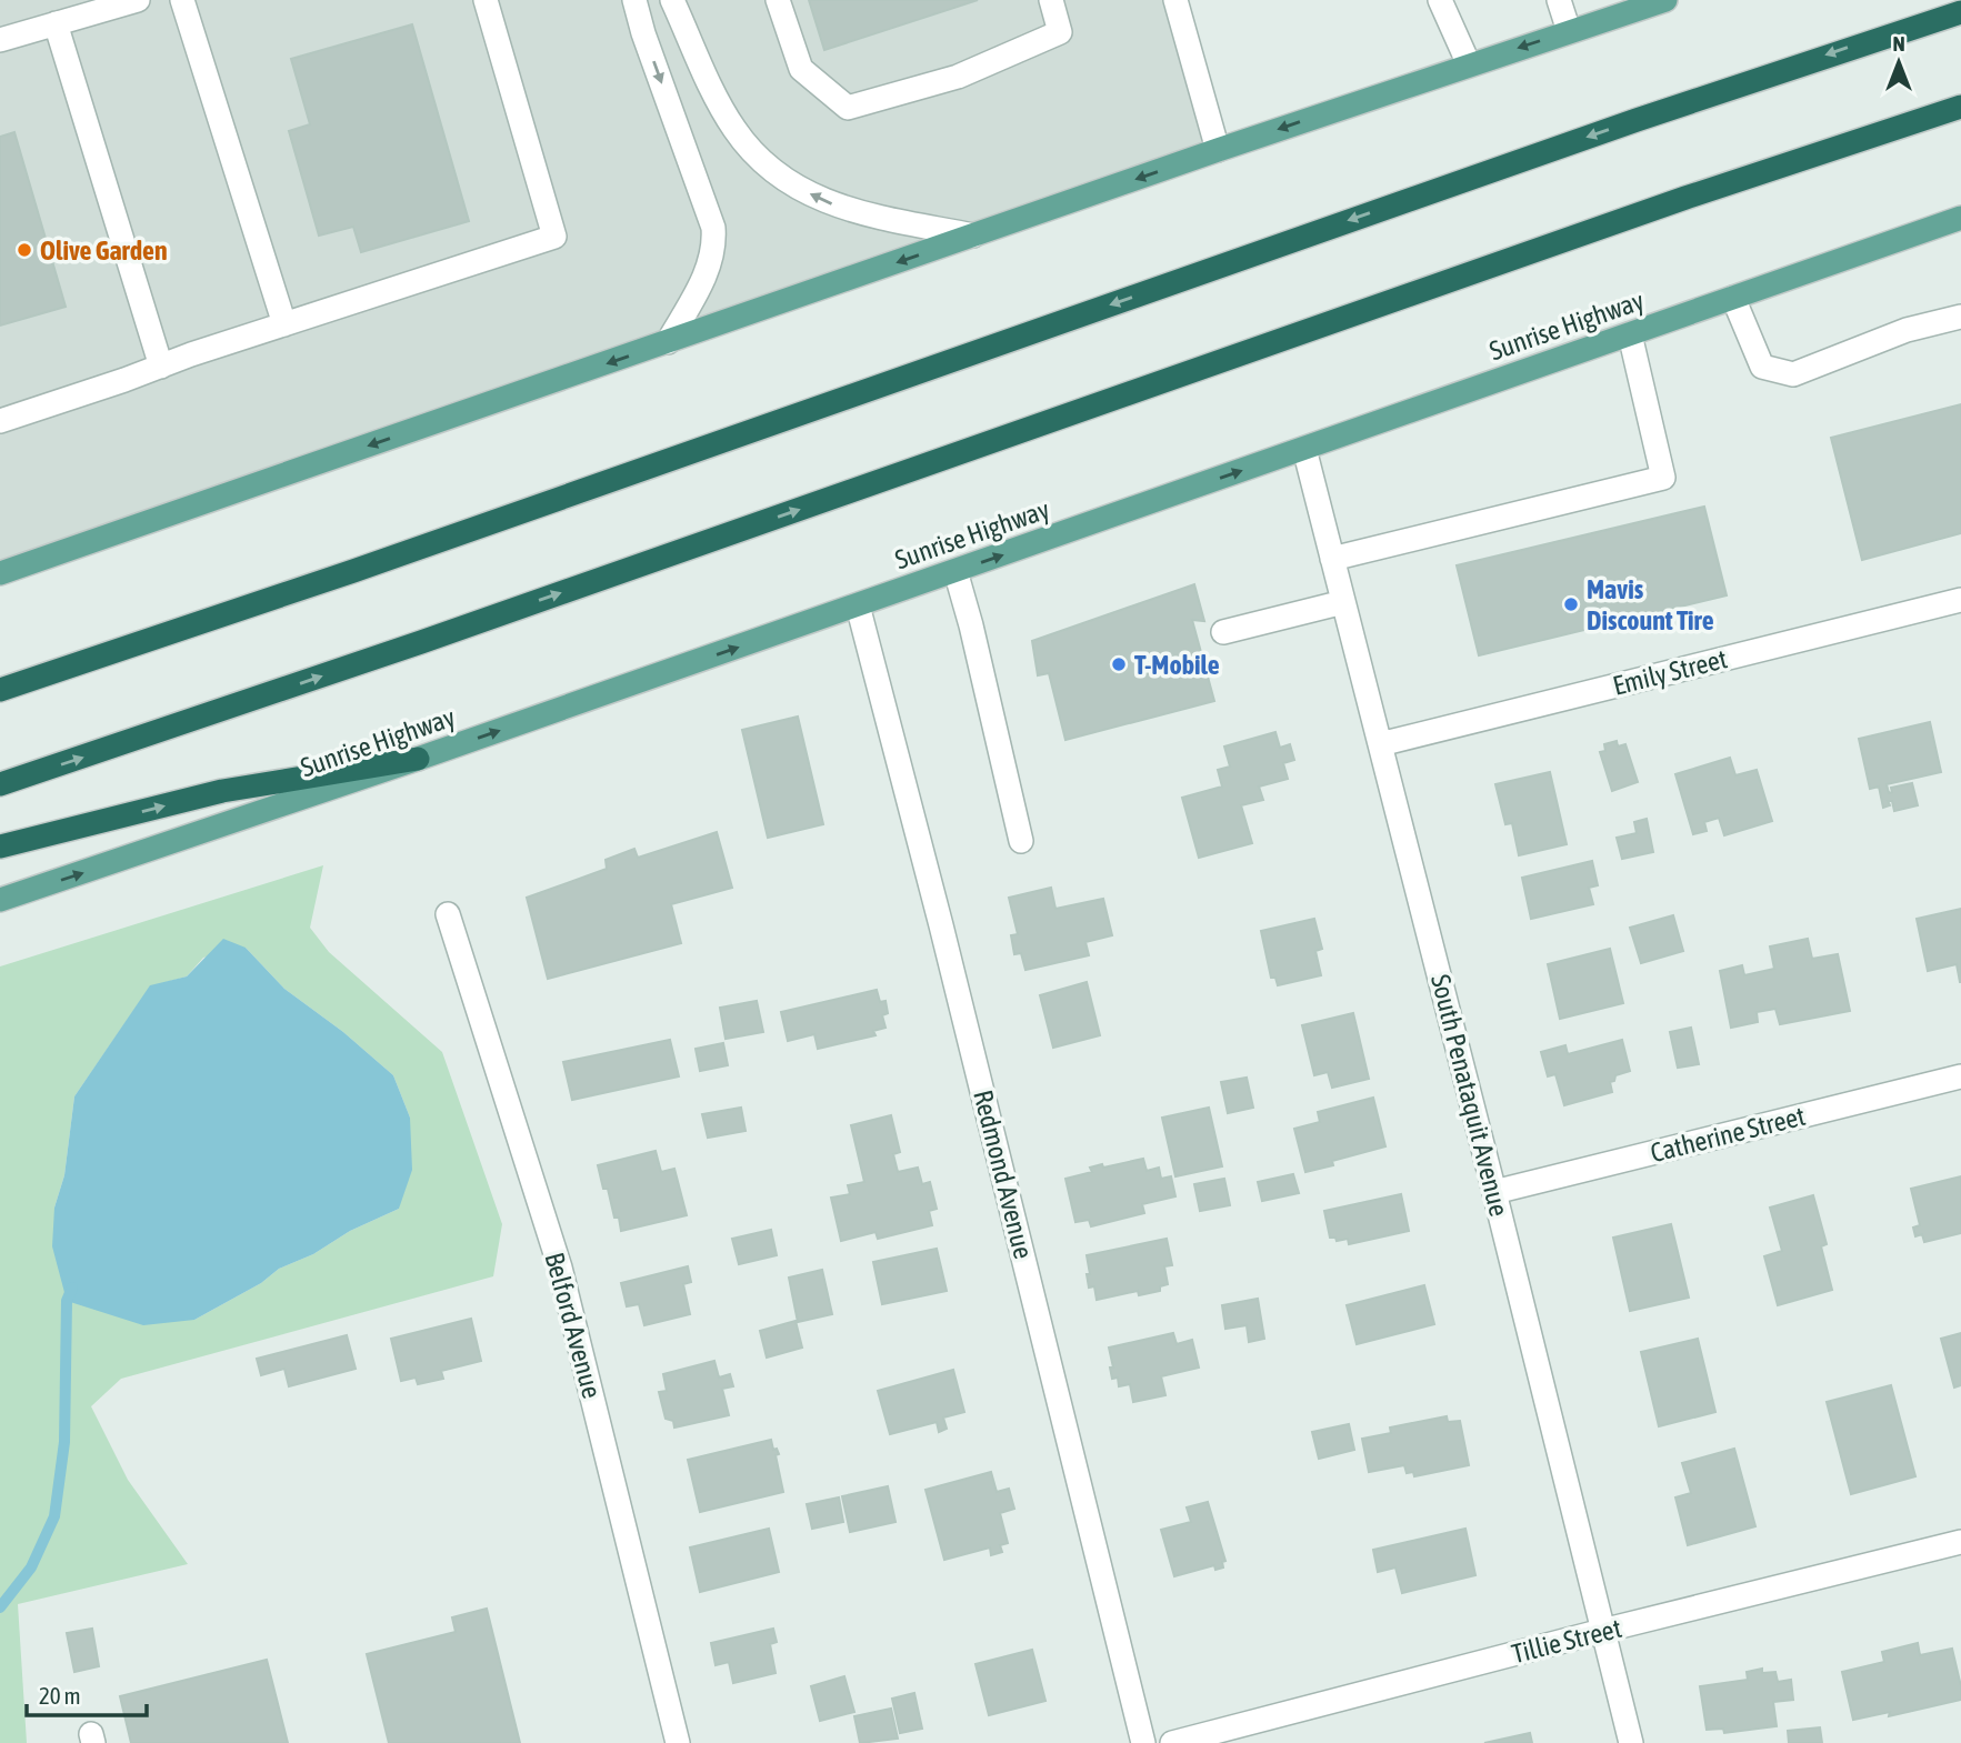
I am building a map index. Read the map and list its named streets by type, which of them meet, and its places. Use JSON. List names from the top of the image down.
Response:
{
  "streets": {
    "main road": ["Sunrise Highway"],
    "street": [
      "Emily Street",
      "South Penataquit Avenue",
      "Catherine Street",
      "Redmond Avenue",
      "Belford Avenue",
      "Tillie Street"
    ]
  },
  "crossings": [
    ["Sunrise Highway", "South Penataquit Avenue"],
    ["Sunrise Highway", "Redmond Avenue"],
    ["Emily Street", "South Penataquit Avenue"],
    ["South Penataquit Avenue", "Catherine Street"],
    ["South Penataquit Avenue", "Tillie Street"]
  ],
  "one_way": ["Sunrise Highway"],
  "places": ["Olive Garden", "Mavis Discount Tire", "T-Mobile"],
  "scale_bar": "20 m",
  "north": "top"
}
